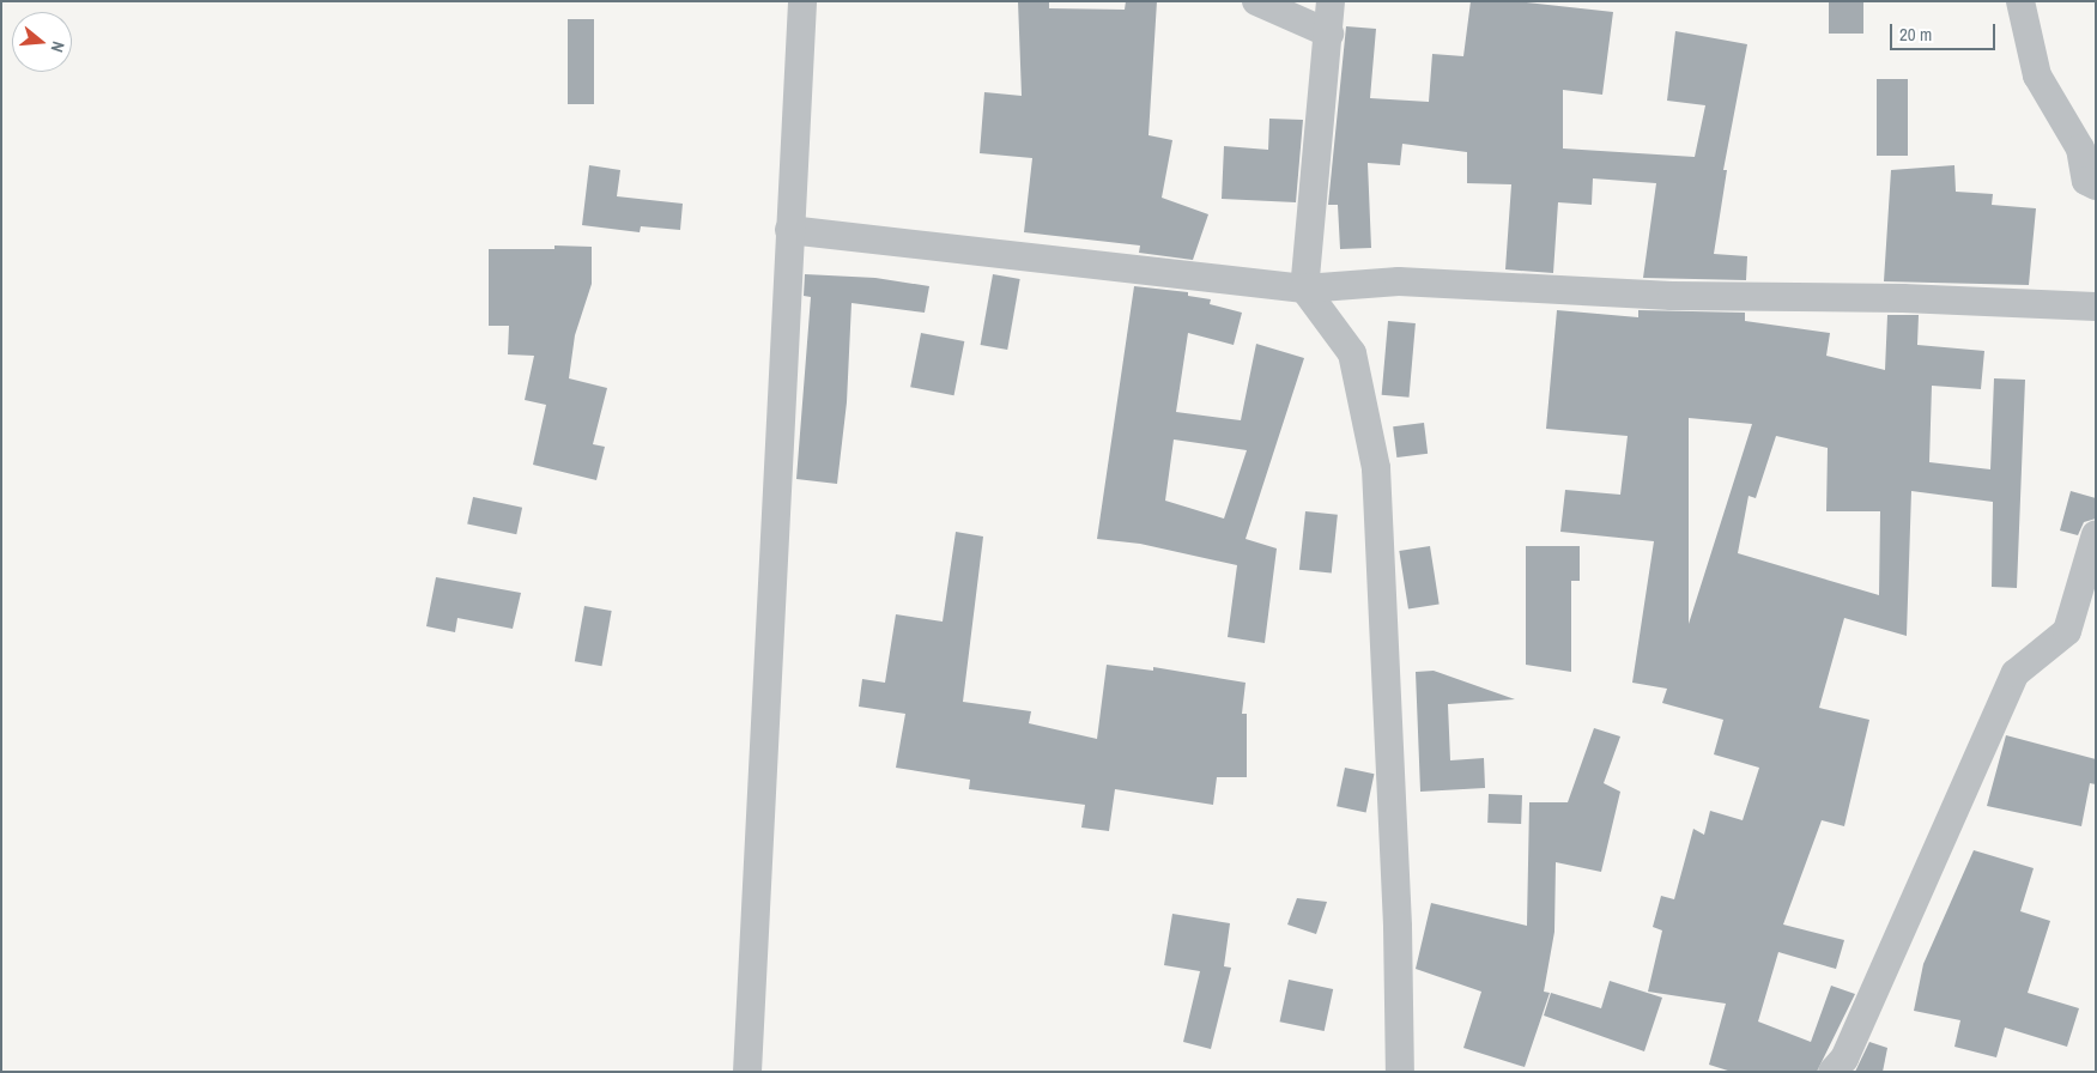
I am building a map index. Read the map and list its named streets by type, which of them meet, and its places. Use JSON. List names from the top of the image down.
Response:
{
  "scale_bar": "20 m",
  "north": "right"
}
